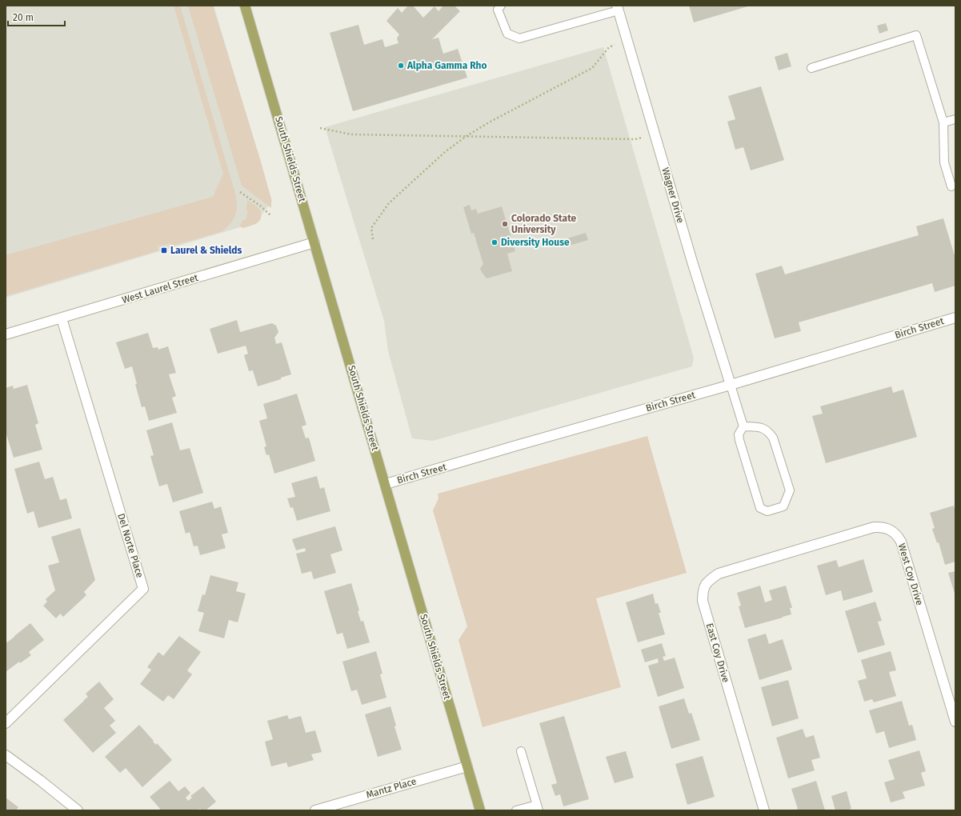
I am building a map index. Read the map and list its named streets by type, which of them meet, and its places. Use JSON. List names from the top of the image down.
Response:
{
  "streets": {
    "main road": ["South Shields Street"],
    "street": [
      "Wagner Drive",
      "West Laurel Street",
      "Birch Street",
      "Del Norte Place",
      "West Coy Drive",
      "East Coy Drive",
      "Mantz Place"
    ]
  },
  "crossings": [
    ["South Shields Street", "West Laurel Street"],
    ["South Shields Street", "Birch Street"],
    ["South Shields Street", "Mantz Place"],
    ["Wagner Drive", "Birch Street"],
    ["West Laurel Street", "Del Norte Place"],
    ["West Coy Drive", "East Coy Drive"]
  ],
  "places": {
    "other": ["Alpha Gamma Rho", "Colorado State University", "Diversity House"],
    "transit": ["Laurel & Shields"]
  },
  "scale_bar": "20 m"
}
